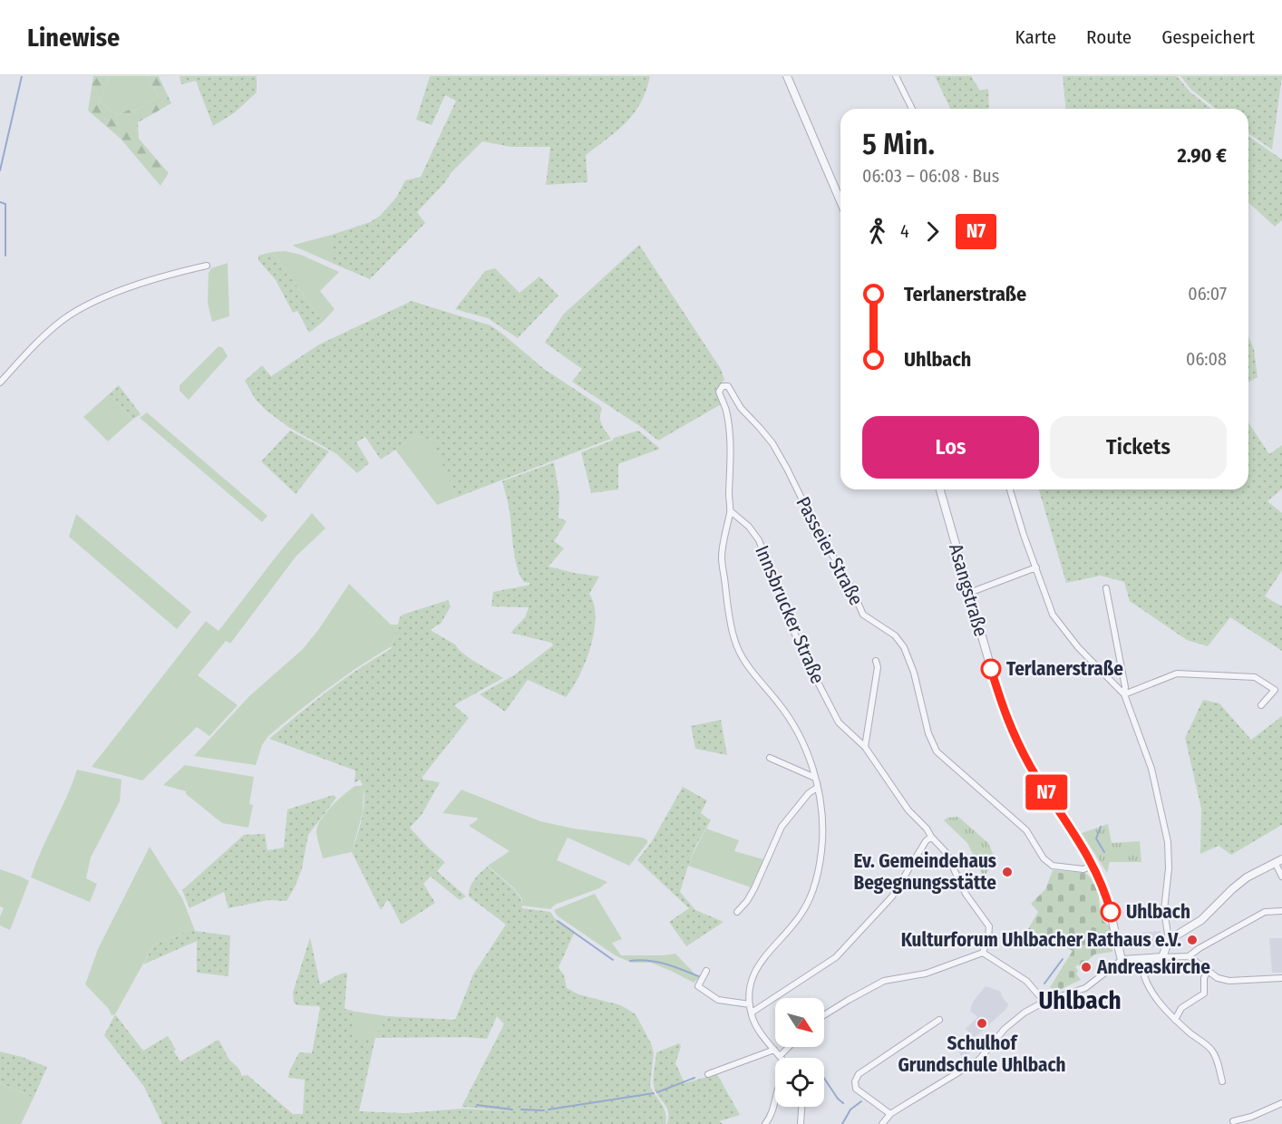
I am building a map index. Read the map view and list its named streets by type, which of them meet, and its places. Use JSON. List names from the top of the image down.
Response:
{
  "streets": {
    "street": ["Passeier Straße", "Asangstraße", "Innsbrucker Straße"]
  },
  "crossings": [
    ["Passeier Straße", "Asangstraße"],
    ["Passeier Straße", "Innsbrucker Straße"]
  ],
  "districts": ["Uhlbach"],
  "places": [
    "Terlanerstraße",
    "Ev. Gemeindehaus Begegnungsstätte",
    "Uhlbach",
    "Kulturforum Uhlbacher Rathaus e.V.",
    "Andreaskirche",
    "Schulhof Grundschule Uhlbach"
  ],
  "lines": ["bus line N7"],
  "north": "bottom right",
  "page": {
    "header": "Linewise",
    "nav": ["Karte", "Route", "Gespeichert"],
    "on_map": "N7",
    "heading": ["5 Min.", "06:03 – 06:08 · Bus", "2.90 €"],
    "legs": ["4", "N7"],
    "list": [
      {
        "name": "Terlanerstraße",
        "value": "06:07"
      },
      {
        "name": "Uhlbach",
        "value": "06:08"
      }
    ],
    "buttons": ["Los", "Tickets"]
  }
}
